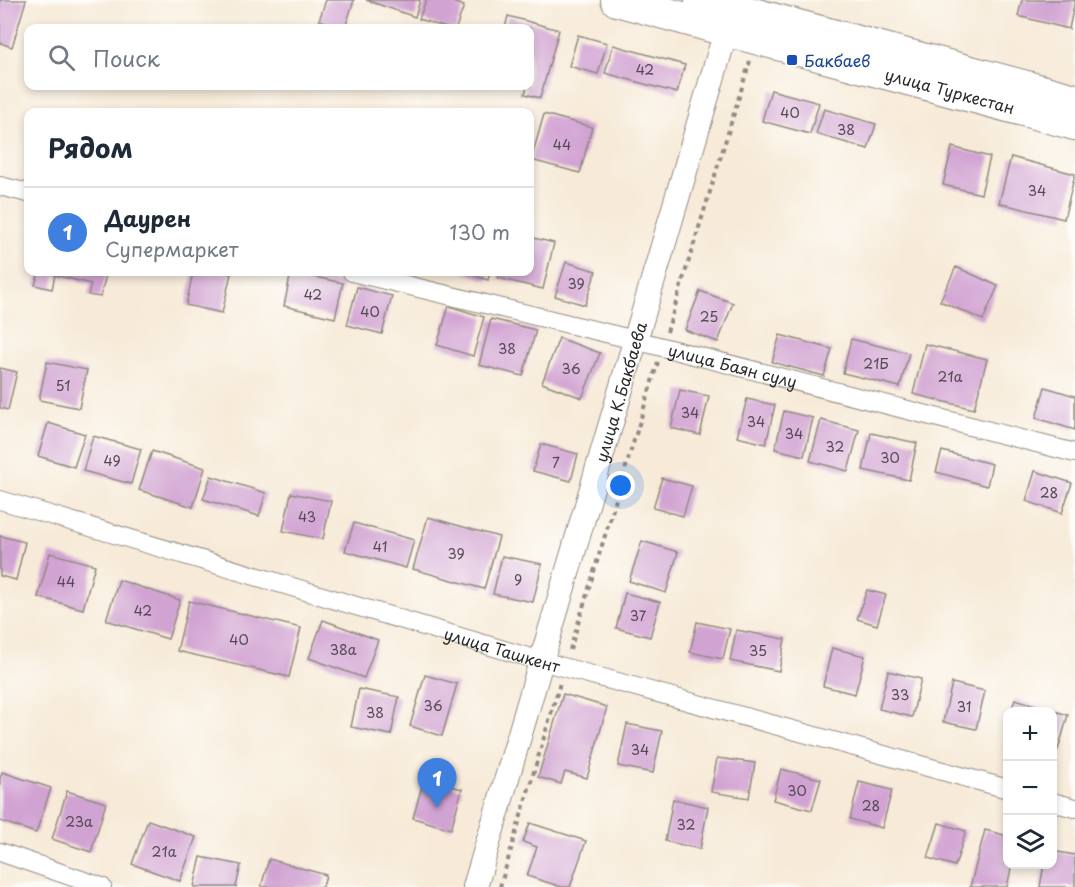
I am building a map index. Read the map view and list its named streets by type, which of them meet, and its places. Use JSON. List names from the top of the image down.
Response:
{
  "streets": {
    "highway": ["улица Туркестан"],
    "street": ["улица Баян сулу", "улица К.Бакбаева", "улица Ташкент"]
  },
  "crossings": [
    ["улица Туркестан", "улица К.Бакбаева"],
    ["улица Баян сулу", "улица К.Бакбаева"],
    ["улица К.Бакбаева", "улица Ташкент"]
  ],
  "places": {
    "transit": ["Бакбаев"]
  },
  "house_numbers": [
    "42",
    "40",
    "38",
    "44",
    "34",
    "39",
    "42",
    "40",
    "25",
    "38",
    "21Б",
    "36",
    "21а",
    "51",
    "34",
    "34",
    "34",
    "32",
    "30",
    "49",
    "7",
    "28",
    "43",
    "41",
    "39",
    "9",
    "44",
    "42",
    "37",
    "40",
    "38а",
    "35",
    "33",
    "36",
    "31",
    "38",
    "34",
    "30",
    "28",
    "23а",
    "32",
    "21а"
  ],
  "page": {
    "search": "Поиск",
    "heading": "Рядом",
    "list": [
      {
        "mark": "1",
        "name": "Даурен",
        "note": "Супермаркет",
        "value": "130 m"
      }
    ],
    "map_buttons": ["+", "−"],
    "pins": "1"
  }
}
